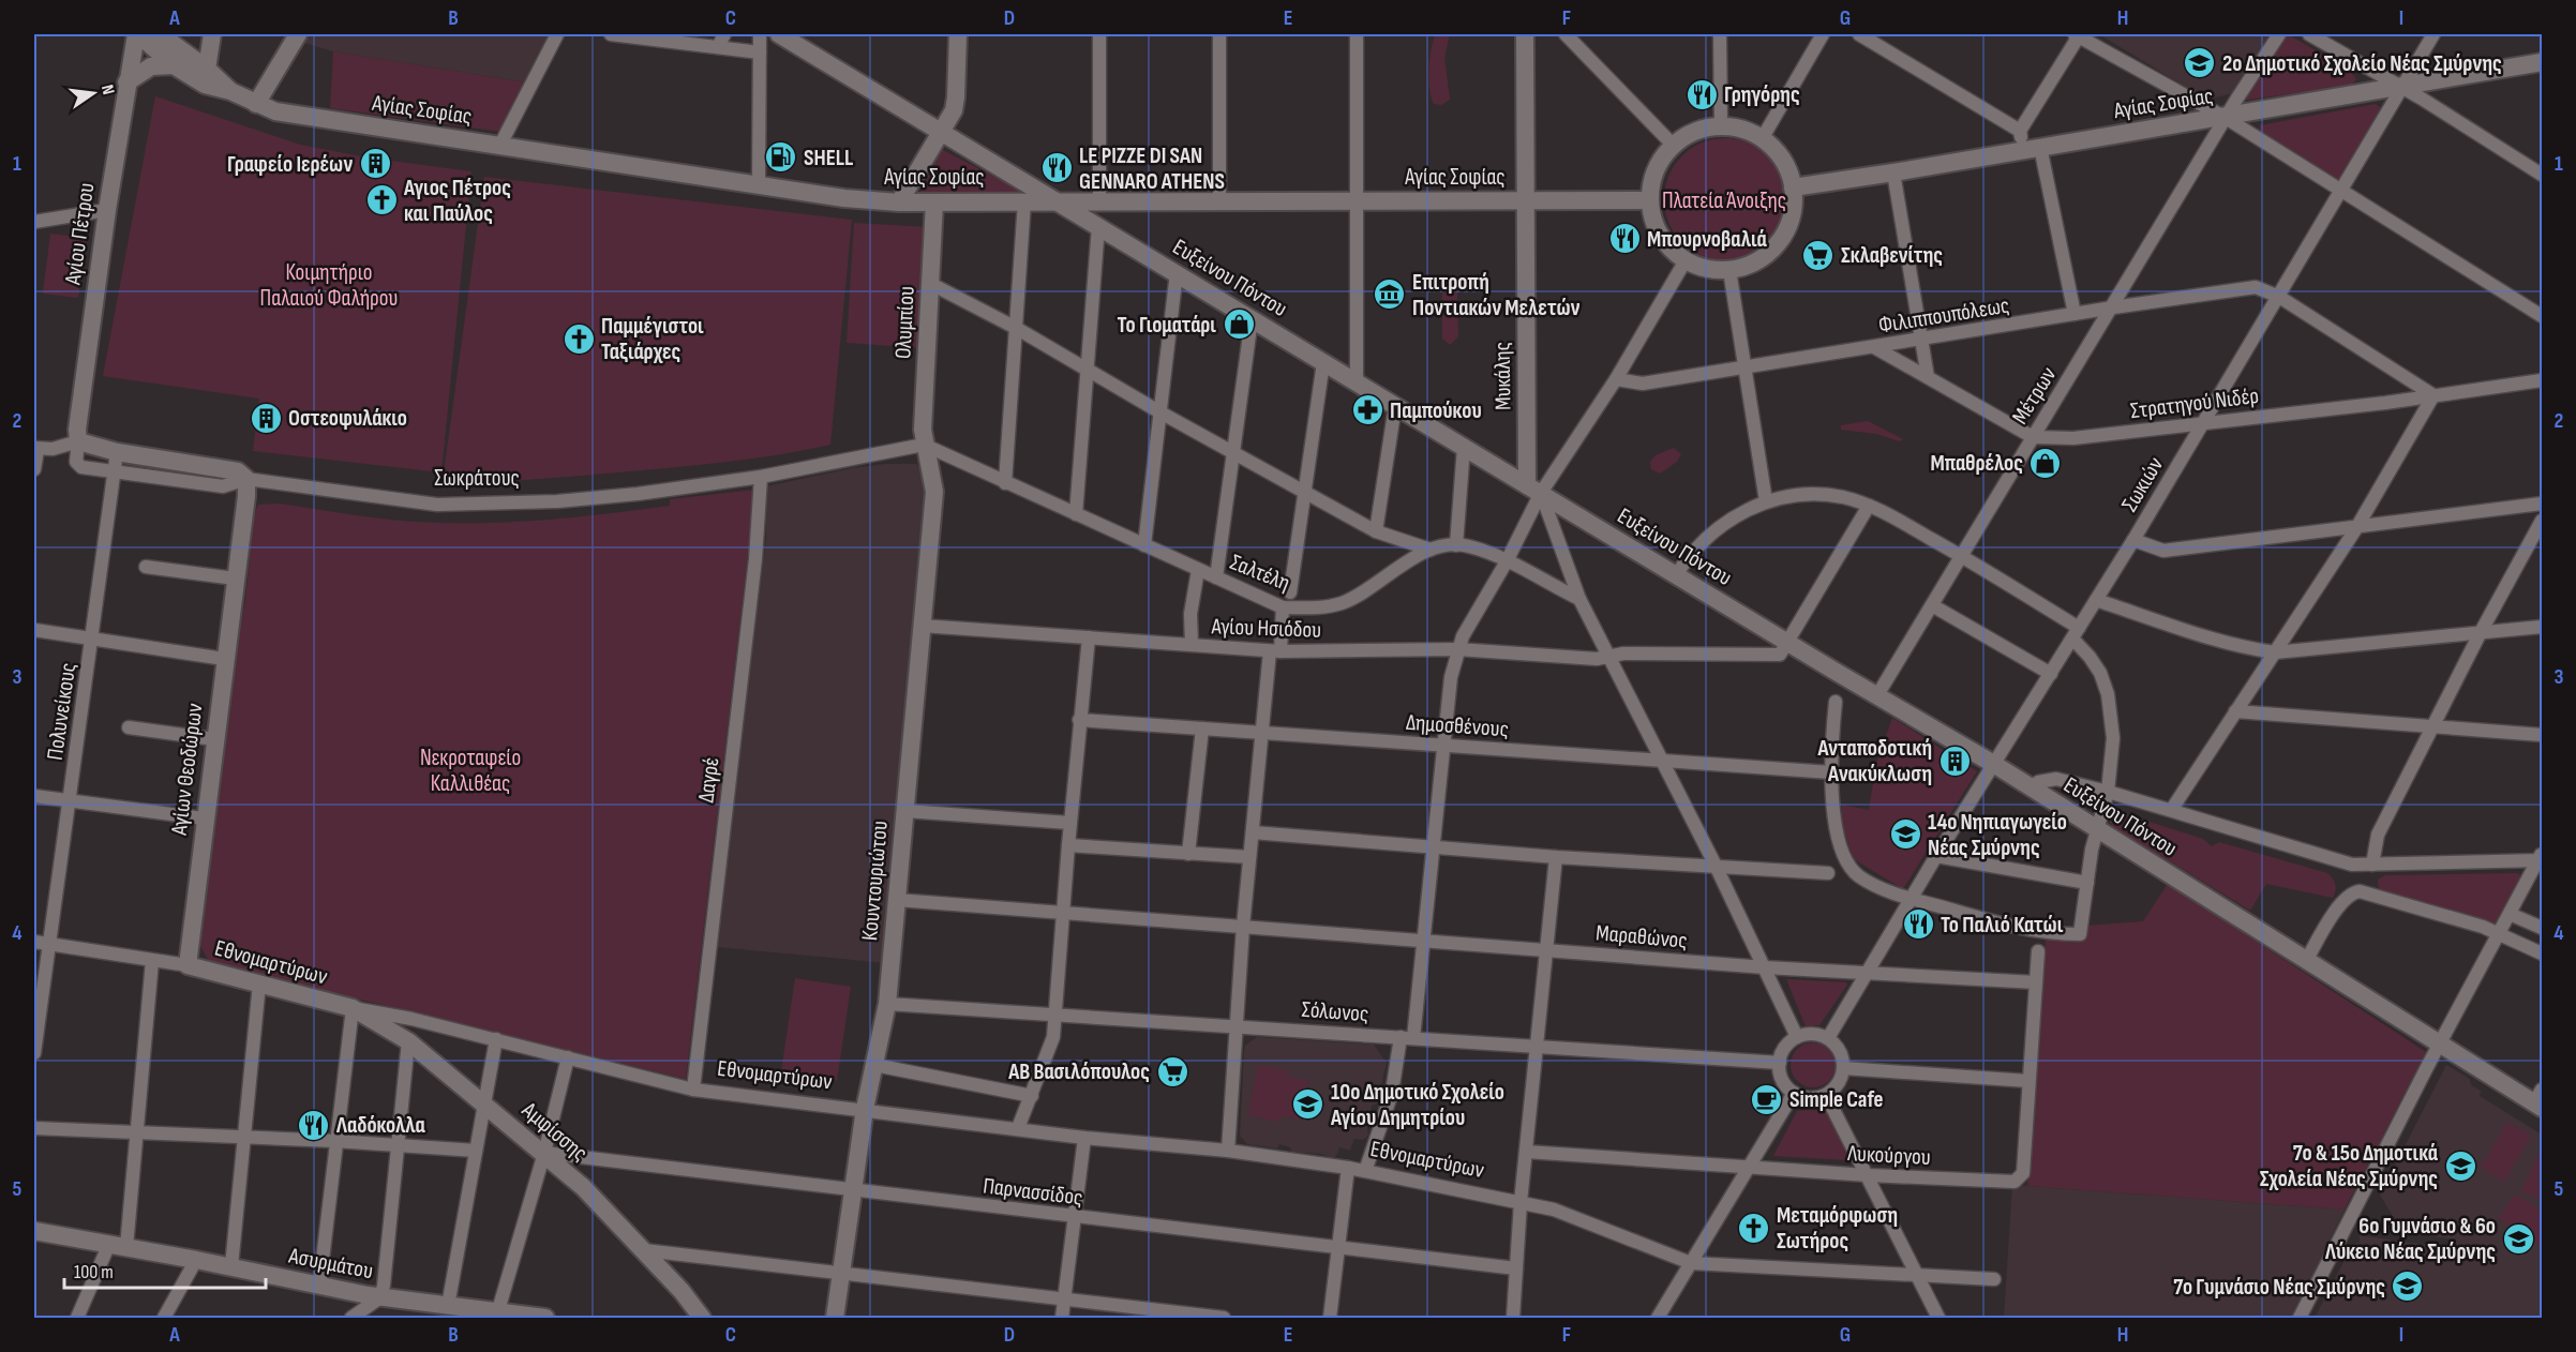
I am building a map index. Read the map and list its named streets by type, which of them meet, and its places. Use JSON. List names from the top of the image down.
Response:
{
  "streets": {
    "street": [
      "Αγίας Σοφίας",
      "Αγίου Πέτρου",
      "Ευξείνου Πόντου",
      "Φιλιππουπόλεως",
      "Ολυμπίου",
      "Μυκάλης",
      "Μέτρων",
      "Στρατηγού Νιδέρ",
      "Σωκράτους",
      "Σωκιών",
      "Σαλτέλη",
      "Αγίου Ησιόδου",
      "Πολυνείκους",
      "Δημοσθένους",
      "Αγίων Θεοδώρων",
      "Δαγρέ",
      "Κουντουριώτου",
      "Μαραθώνος",
      "Εθνομαρτύρων",
      "Σόλωνος",
      "Αμφίσσης",
      "Λυκούργου",
      "Παρνασσίδος",
      "Ασυρμάτου"
    ]
  },
  "crossings": [
    ["Αγίας Σοφίας", "Αγίου Πέτρου"],
    ["Αγίας Σοφίας", "Ευξείνου Πόντου"],
    ["Αγίας Σοφίας", "Ολυμπίου"],
    ["Αγίας Σοφίας", "Μυκάλης"],
    ["Αγίας Σοφίας", "Μέτρων"],
    ["Αγίας Σοφίας", "Σωκιών"],
    ["Αγίου Πέτρου", "Σωκράτους"],
    ["Ευξείνου Πόντου", "Μυκάλης"],
    ["Ευξείνου Πόντου", "Μέτρων"],
    ["Ευξείνου Πόντου", "Σωκιών"],
    ["Ευξείνου Πόντου", "Αγίου Ησιόδου"],
    ["Φιλιππουπόλεως", "Μέτρων"],
    ["Φιλιππουπόλεως", "Στρατηγού Νιδέρ"],
    ["Φιλιππουπόλεως", "Σωκιών"],
    ["Ολυμπίου", "Σωκράτους"],
    ["Ολυμπίου", "Σαλτέλη"],
    ["Ολυμπίου", "Κουντουριώτου"],
    ["Μέτρων", "Στρατηγού Νιδέρ"],
    ["Στρατηγού Νιδέρ", "Σωκιών"],
    ["Σωκράτους", "Σαλτέλη"],
    ["Σωκράτους", "Πολυνείκους"],
    ["Σωκράτους", "Αγίων Θεοδώρων"],
    ["Σωκράτους", "Δαγρέ"],
    ["Σωκράτους", "Κουντουριώτου"],
    ["Σωκιών", "Μαραθώνος"],
    ["Σωκιών", "Σόλωνος"],
    ["Σαλτέλη", "Κουντουριώτου"],
    ["Αγίου Ησιόδου", "Κουντουριώτου"],
    ["Πολυνείκους", "Εθνομαρτύρων"],
    ["Αγίων Θεοδώρων", "Εθνομαρτύρων"],
    ["Δαγρέ", "Εθνομαρτύρων"],
    ["Κουντουριώτου", "Εθνομαρτύρων"],
    ["Κουντουριώτου", "Σόλωνος"],
    ["Κουντουριώτου", "Παρνασσίδος"],
    ["Μαραθώνος", "Λυκούργου"],
    ["Εθνομαρτύρων", "Αμφίσσης"],
    ["Αμφίσσης", "Παρνασσίδος"]
  ],
  "parks": ["Πλατεία Άνοιξης", "Κοιμητήριο Παλαιού Φαλήρου", "Νεκροταφείο Καλλιθέας"],
  "places": {
    "school or university": [
      "2ο Δημοτικό Σχολείο Νέας Σμύρνης",
      "14ο Νηπιαγωγείο Νέας Σμύρνης",
      "10ο Δημοτικό Σχολείο Αγίου Δημητρίου",
      "7ο & 15ο Δημοτικά Σχολεία Νέας Σμύρνης",
      "6ο Γυμνάσιο & 6ο Λύκειο Νέας Σμύρνης",
      "7ο Γυμνάσιο Νέας Σμύρνης"
    ],
    "restaurant": [
      "Γρηγόρης",
      "LE PIZZE DI SAN GENNARO ATHENS",
      "Μπουρνοβαλιά",
      "Το Παλιό Κατώι",
      "Λαδόκολλα"
    ],
    "fuel station": ["SHELL"],
    "building": ["Γραφείο Ιερέων", "Οστεοφυλάκιο", "Ανταποδοτική Ανακύκλωση"],
    "church": ["Αγιος Πέτρος και Παύλος", "Παμμέγιστοι Ταξιάρχες", "Μεταμόρφωση Σωτήρος"],
    "supermarket": ["Σκλαβενίτης", "ΑΒ Βασιλόπουλος"],
    "museum": ["Επιτροπή Ποντιακών Μελετών"],
    "shop": ["Το Γιοματάρι", "Μπαθρέλος"],
    "pharmacy": ["Παμπούκου"],
    "cafe": ["Simple Cafe"]
  },
  "scale_bar": "100 m",
  "north": "right",
  "grid": {
    "columns": [
      "A",
      "B",
      "C",
      "D",
      "E",
      "F",
      "G",
      "H",
      "I"
    ],
    "rows": [
      "1",
      "2",
      "3",
      "4",
      "5"
    ]
  }
}
